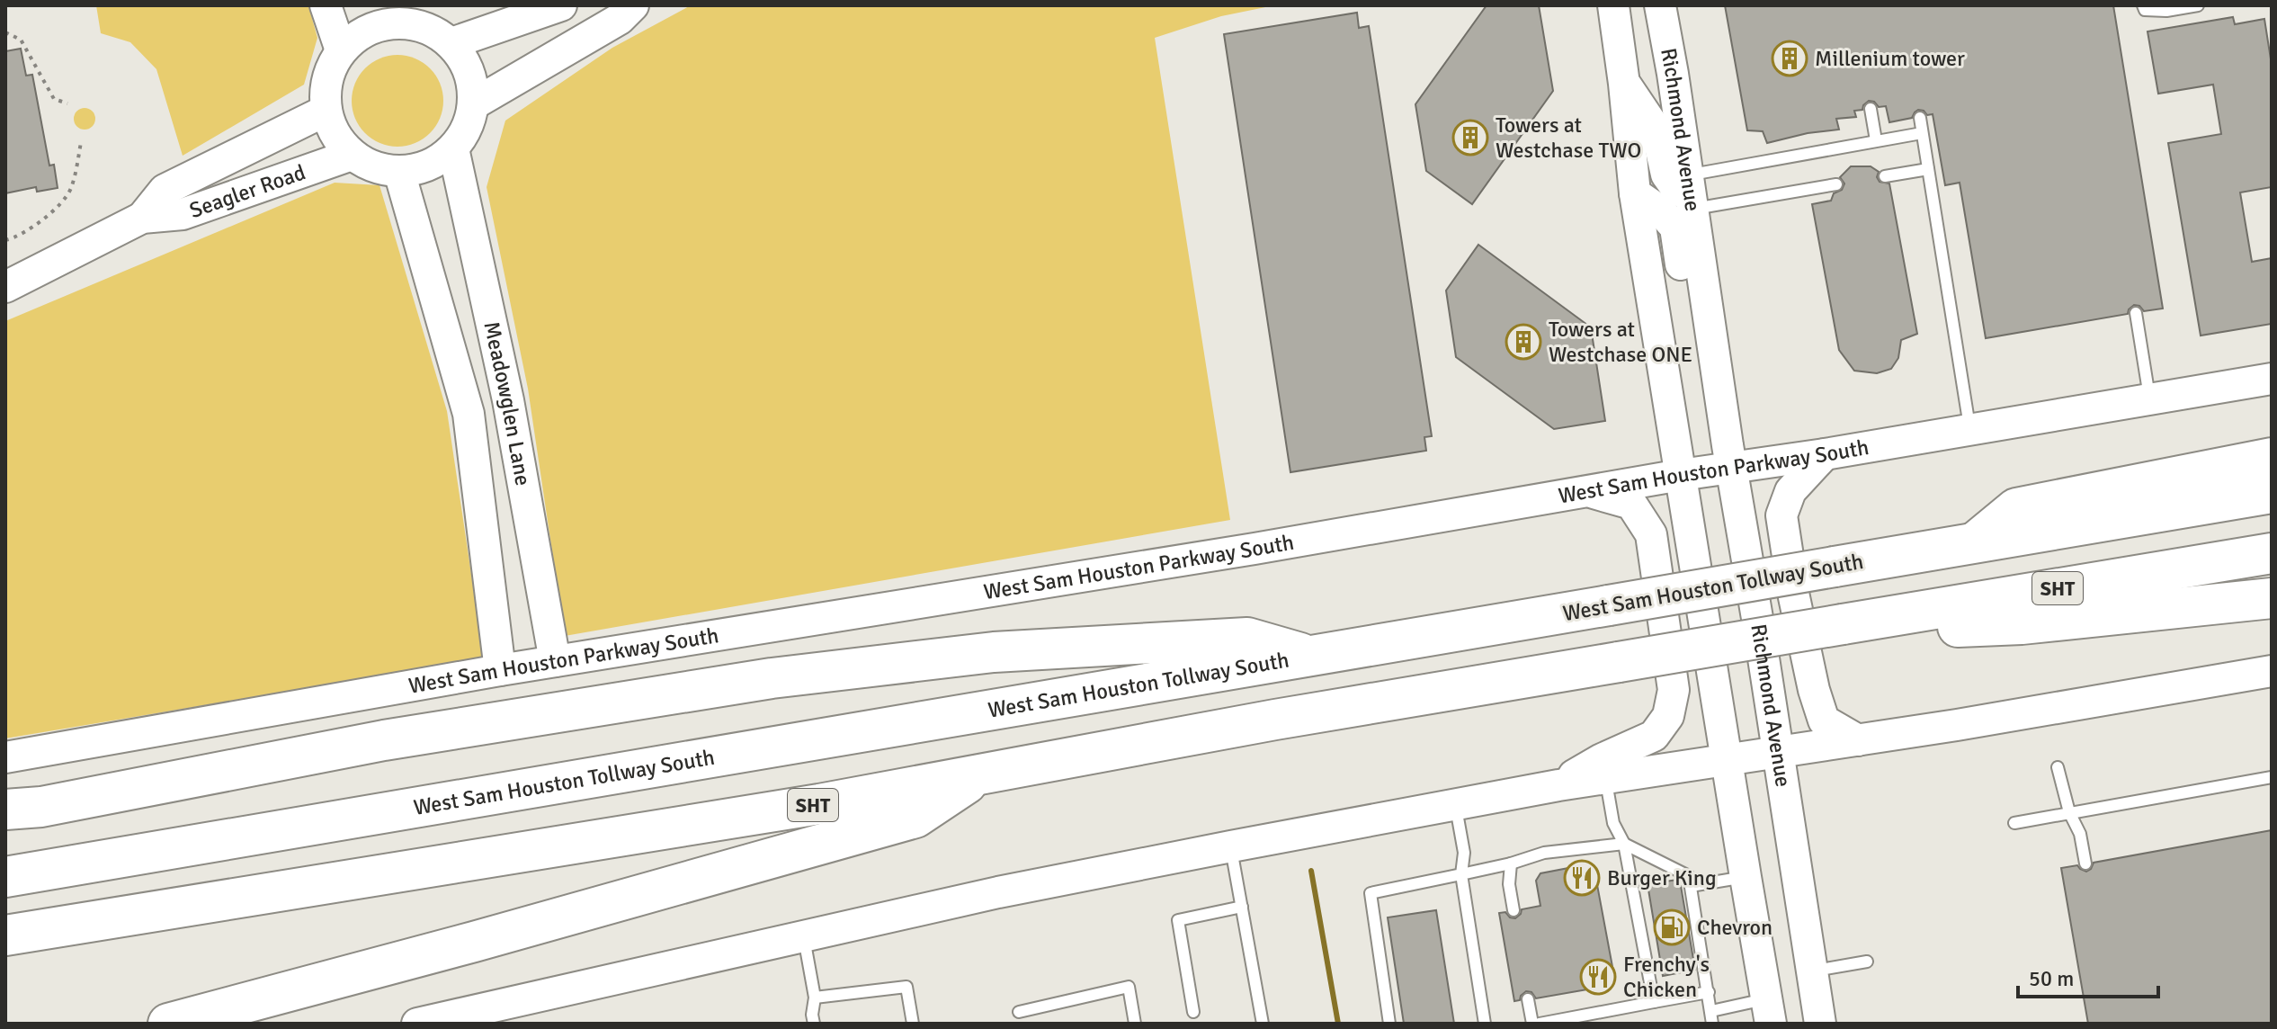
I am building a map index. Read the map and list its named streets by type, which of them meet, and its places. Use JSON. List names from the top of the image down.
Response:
{
  "streets": {
    "highway": ["West Sam Houston Tollway South", "SHT"],
    "main road": [
      "Richmond Avenue",
      "Seagler Road",
      "Meadowglen Lane",
      "West Sam Houston Parkway South"
    ]
  },
  "crossings": [
    ["Richmond Avenue", "West Sam Houston Parkway South"],
    ["Seagler Road", "Meadowglen Lane"],
    ["Meadowglen Lane", "West Sam Houston Parkway South"]
  ],
  "places": {
    "building": ["Millenium tower", "Towers at Westchase TWO", "Towers at Westchase ONE"],
    "restaurant": ["Burger King", "Frenchy's Chicken"],
    "fuel station": ["Chevron"]
  },
  "scale_bar": "50 m"
}
